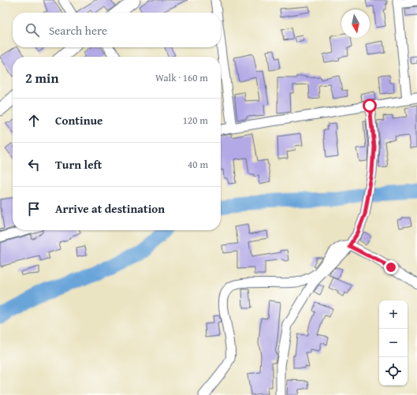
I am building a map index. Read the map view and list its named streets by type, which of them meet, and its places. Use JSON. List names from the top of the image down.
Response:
{
  "north": "bottom",
  "page": {
    "search": "Search here",
    "heading": ["2 min", "Walk · 160 m"],
    "list": [
      ["Continue", "120 m"],
      ["Turn left", "40 m"],
      "Arrive at destination"
    ],
    "map_buttons": ["+", "−"]
  }
}
